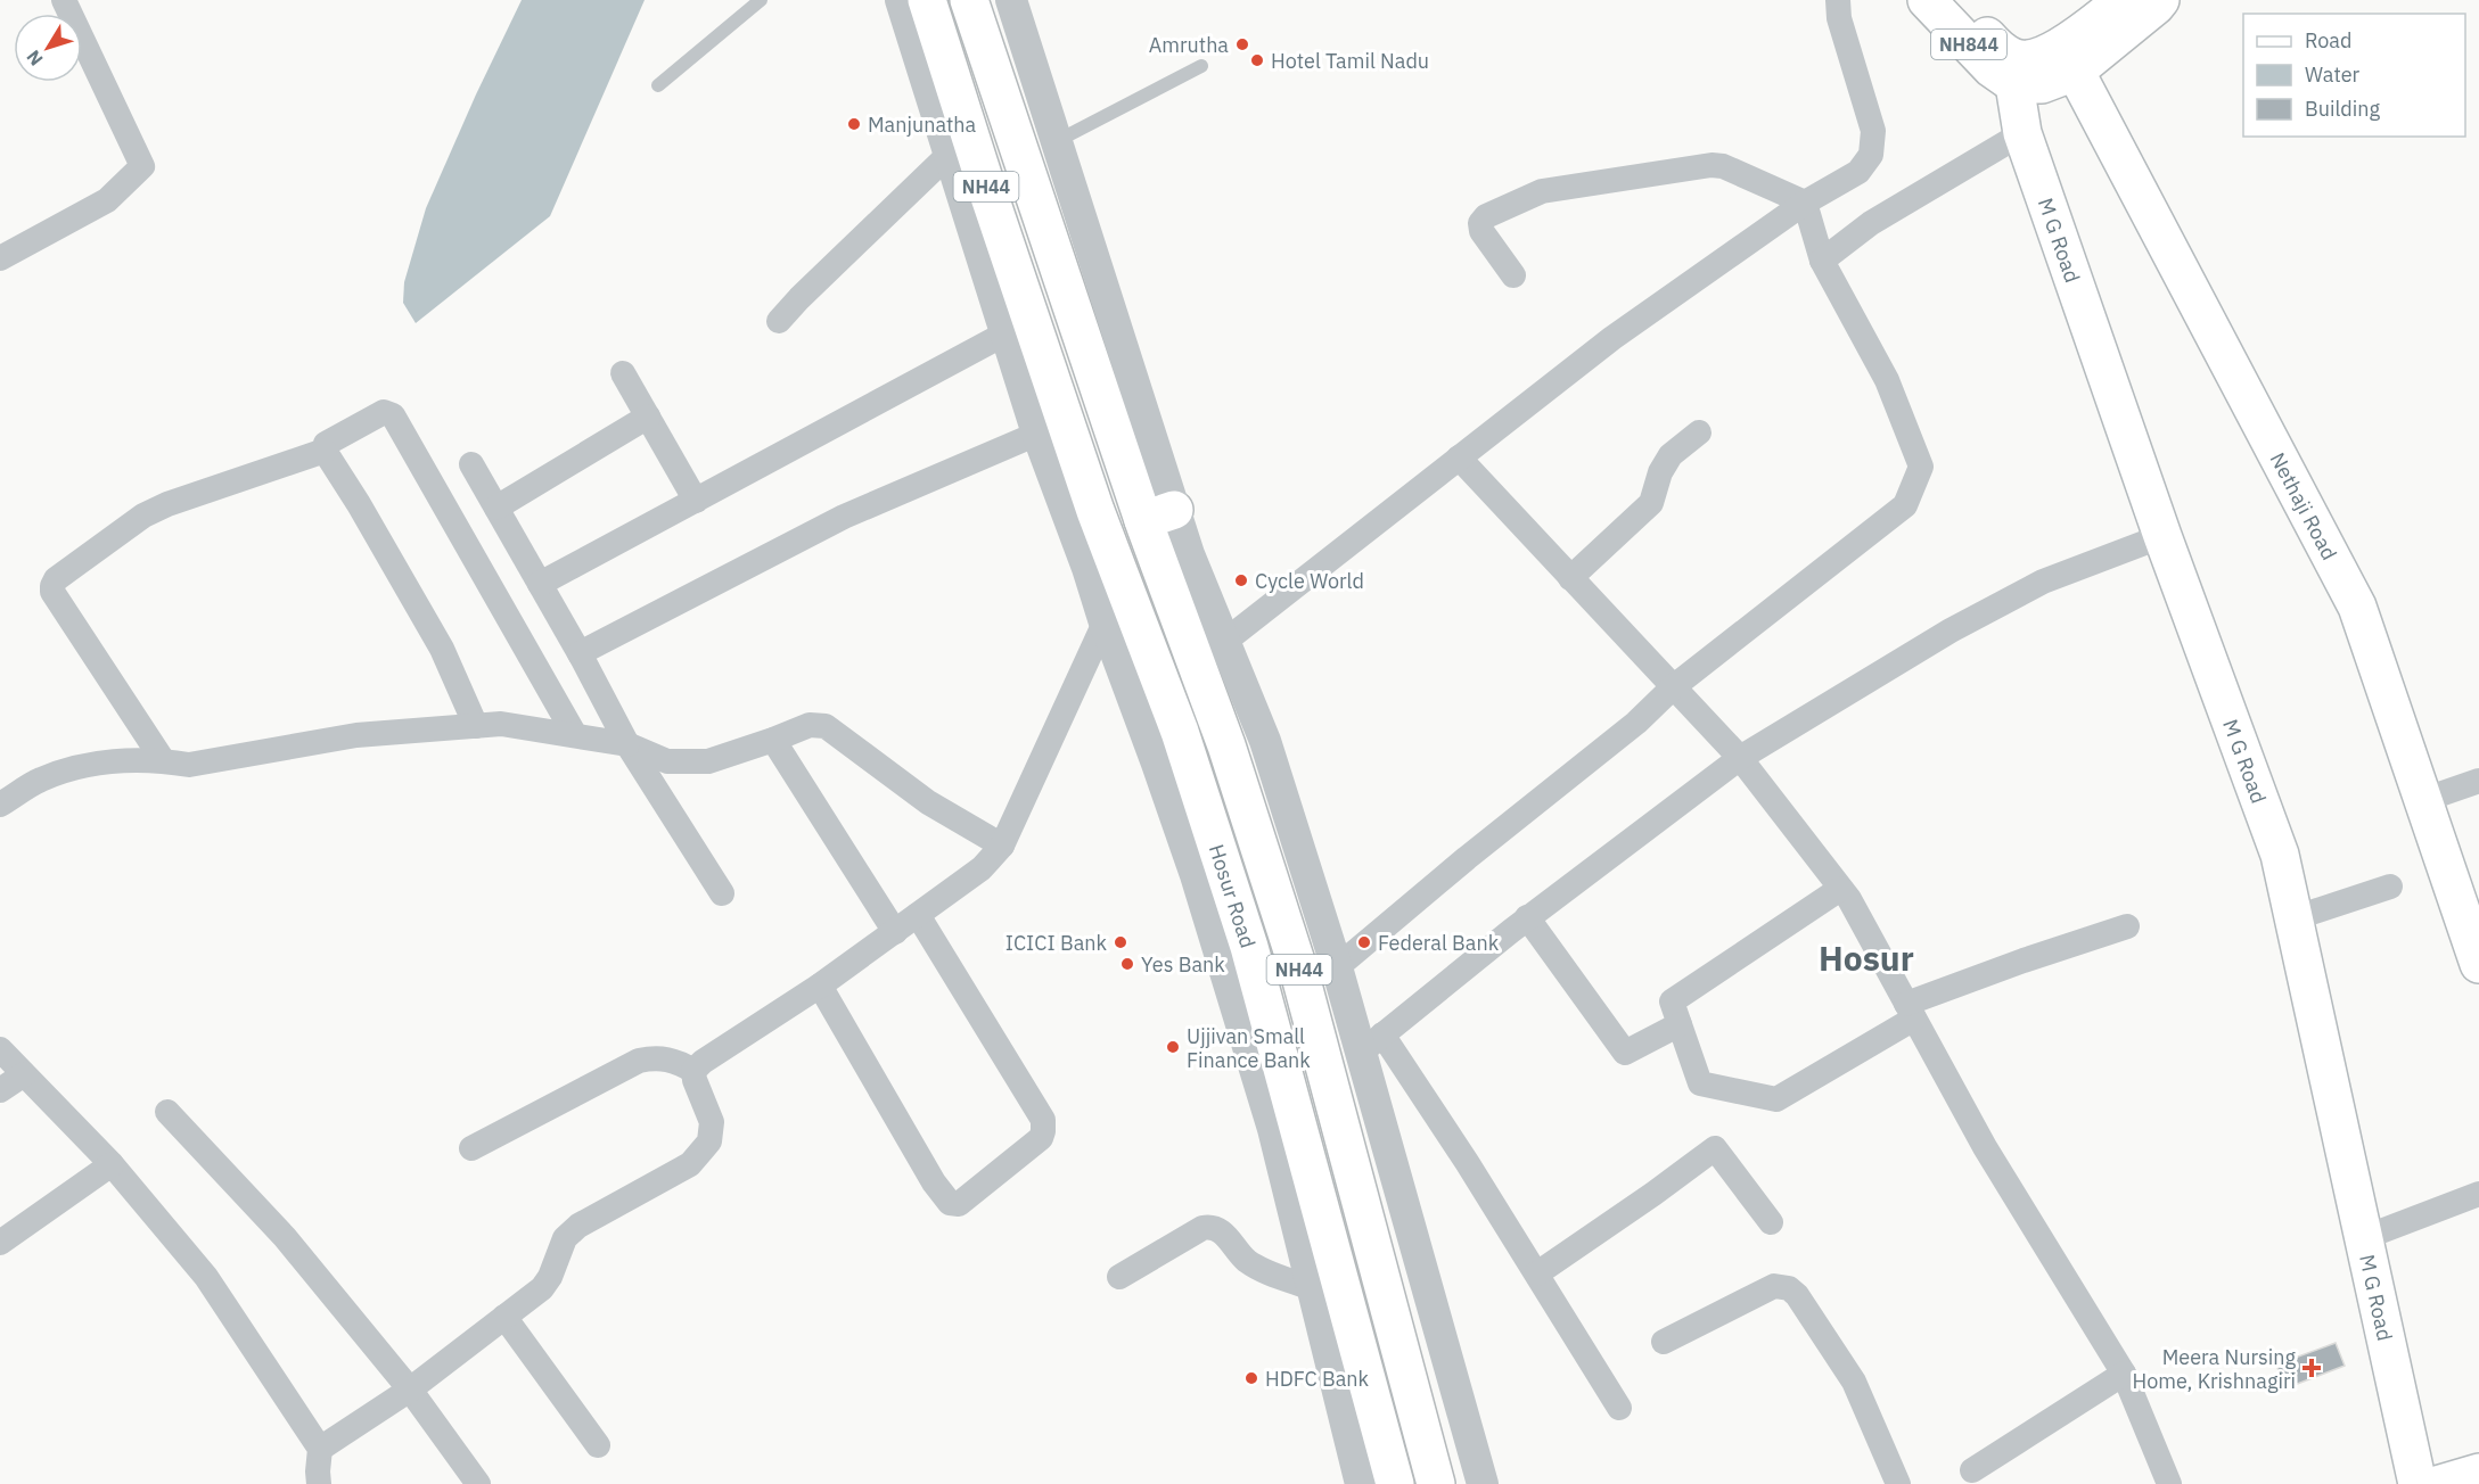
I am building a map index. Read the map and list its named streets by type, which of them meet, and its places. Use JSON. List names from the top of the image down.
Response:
{
  "streets": {
    "main road": [
      "NH844",
      "NH44",
      "M G Road",
      "Nethaji Road",
      "Hosur Road"
    ]
  },
  "crossings": [
    ["NH844", "M G Road"],
    ["NH844", "Nethaji Road"],
    ["NH44", "Hosur Road"]
  ],
  "districts": ["Hosur"],
  "places": {
    "other": [
      "Amrutha",
      "Hotel Tamil Nadu",
      "Manjunatha",
      "Cycle World",
      "ICICI Bank",
      "Federal Bank",
      "Yes Bank",
      "Ujjivan Small Finance Bank",
      "HDFC Bank"
    ],
    "health": ["Meera Nursing Home, Krishnagiri"]
  },
  "legend": ["Road", "Water", "Building"],
  "north": "bottom left"
}
